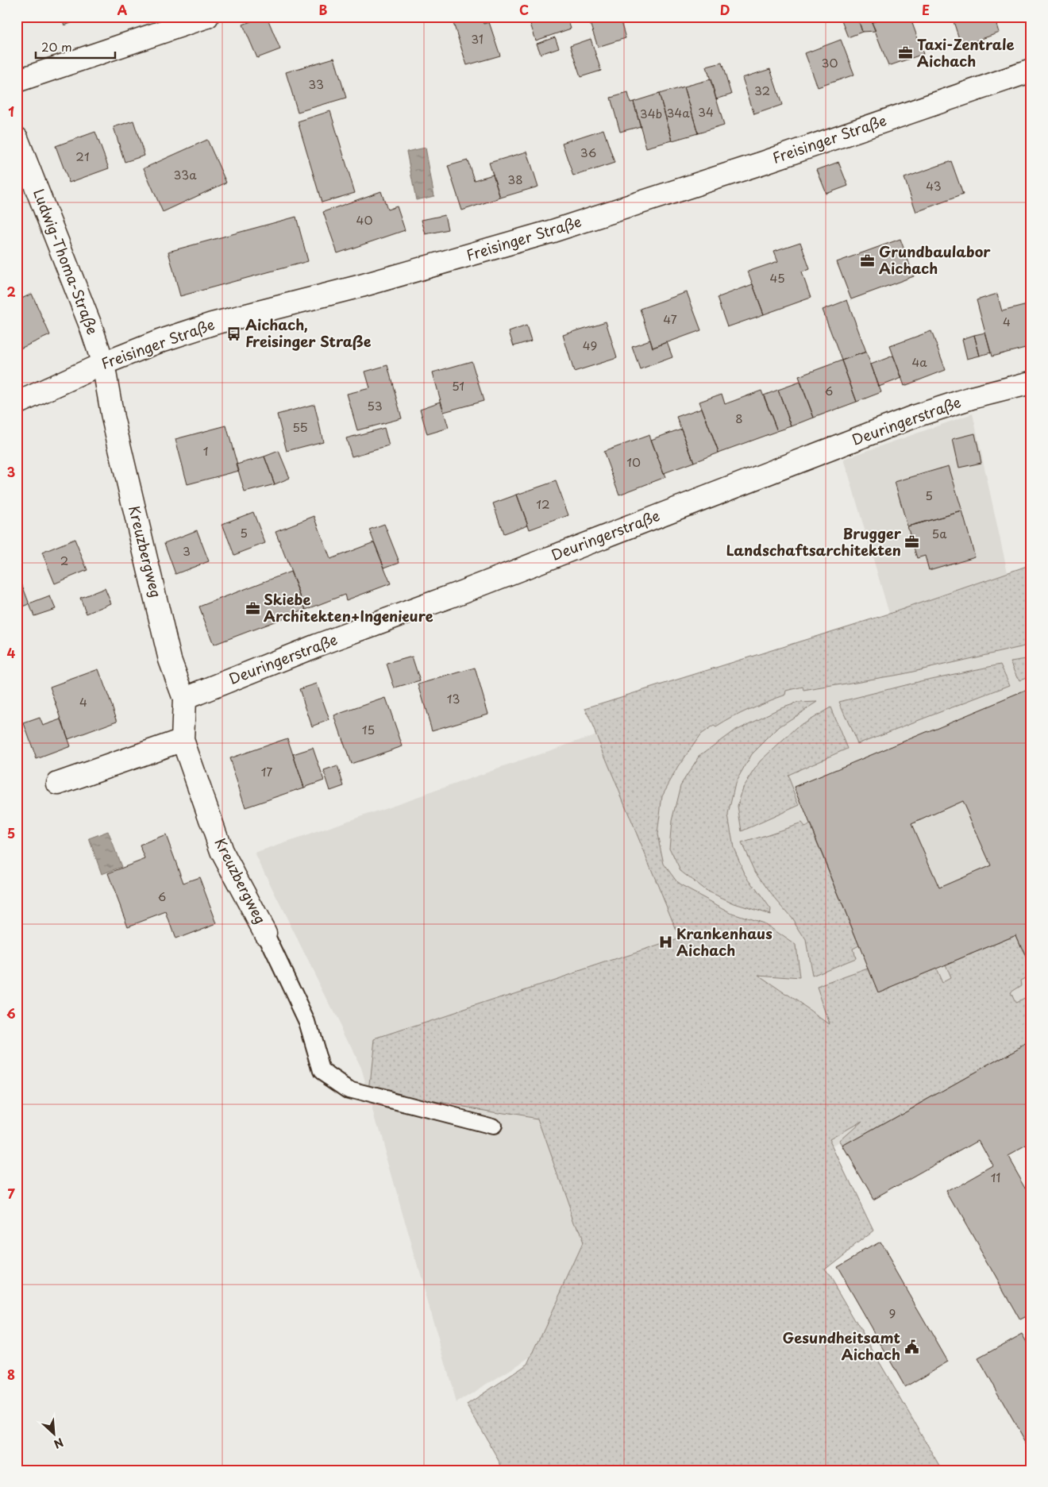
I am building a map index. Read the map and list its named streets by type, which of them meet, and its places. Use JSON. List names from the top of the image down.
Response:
{
  "streets": {
    "street": [
      "Freisinger Straße",
      "Ludwig-Thoma-Straße",
      "Deuringerstraße",
      "Kreuzbergweg"
    ]
  },
  "crossings": [
    ["Freisinger Straße", "Ludwig-Thoma-Straße"],
    ["Freisinger Straße", "Kreuzbergweg"],
    ["Ludwig-Thoma-Straße", "Kreuzbergweg"],
    ["Deuringerstraße", "Kreuzbergweg"]
  ],
  "places": {
    "office": [
      "Taxi-Zentrale Aichach",
      "Grundbaulabor Aichach",
      "Brugger Landschaftsarchitekten",
      "Skiebe Architekten+Ingenieure"
    ],
    "bus stop": ["Aichach, Freisinger Straße"],
    "hospital": ["Krankenhaus Aichach"],
    "public building": ["Gesundheitsamt Aichach"]
  },
  "house_numbers": [
    "31",
    "30",
    "33",
    "32",
    "34",
    "34a",
    "34b",
    "36",
    "21",
    "33a",
    "38",
    "43",
    "40",
    "45",
    "47",
    "4",
    "49",
    "4a",
    "51",
    "6",
    "53",
    "8",
    "55",
    "1",
    "10",
    "5",
    "12",
    "5",
    "5a",
    "3",
    "2",
    "13",
    "4",
    "15",
    "17",
    "6",
    "11",
    "9"
  ],
  "scale_bar": "20 m",
  "north": "bottom right",
  "grid": {
    "columns": [
      "A",
      "B",
      "C",
      "D",
      "E"
    ],
    "rows": [
      "1",
      "2",
      "3",
      "4",
      "5",
      "6",
      "7",
      "8"
    ]
  }
}
